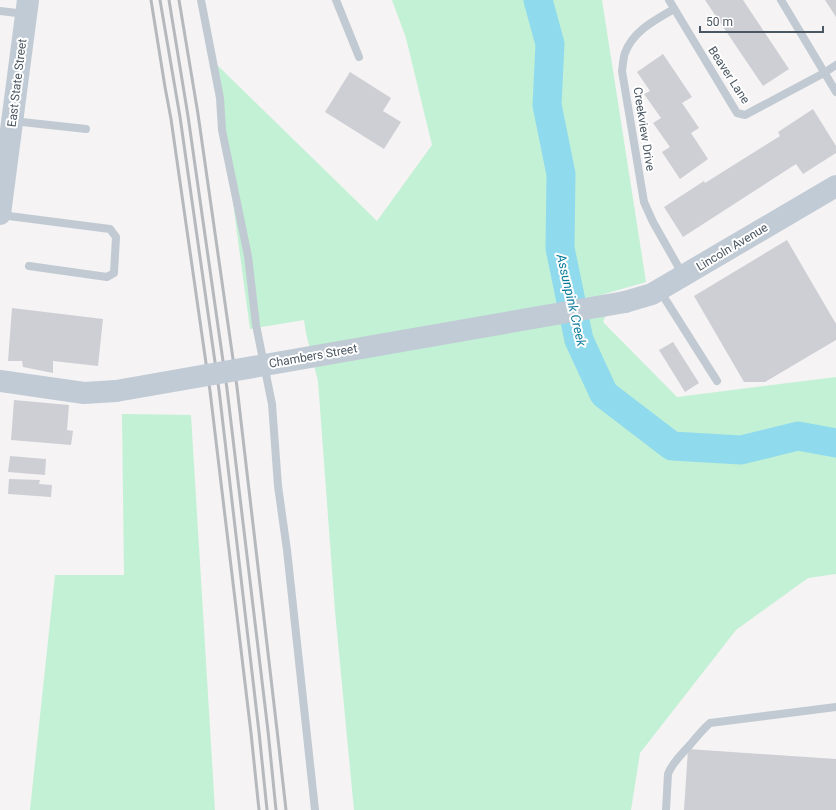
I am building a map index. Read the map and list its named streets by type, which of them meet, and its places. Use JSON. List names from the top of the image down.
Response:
{
  "streets": {
    "street": ["East State Street", "Lincoln Avenue", "Chambers Street"],
    "lane": ["Beaver Lane", "Creekview Drive"]
  },
  "crossings": [
    ["Beaver Lane", "Creekview Drive"],
    ["Creekview Drive", "Lincoln Avenue"],
    ["Lincoln Avenue", "Chambers Street"]
  ],
  "water": ["Assunpink Creek"],
  "scale_bar": "50 m"
}
